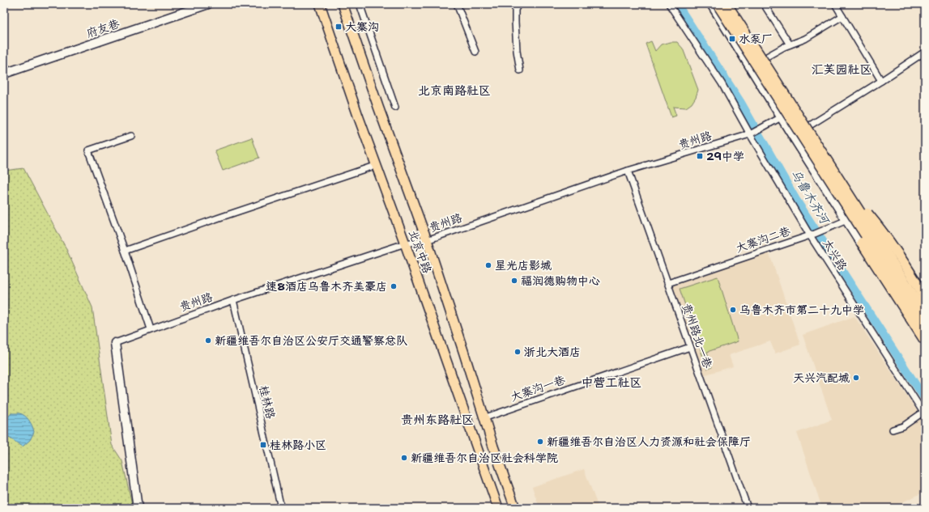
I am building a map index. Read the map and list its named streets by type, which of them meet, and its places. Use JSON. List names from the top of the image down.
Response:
{
  "streets": {
    "main road": ["府友巷", "北京中路"],
    "street": [
      "贵州路",
      "大寨沟二巷",
      "太兴路",
      "贵州路北一巷",
      "大寨沟一巷",
      "桂林路"
    ]
  },
  "crossings": [
    ["贵州路", "北京中路"],
    ["贵州路", "太兴路"],
    ["贵州路", "贵州路北一巷"],
    ["贵州路", "桂林路"],
    ["大寨沟二巷", "太兴路"],
    ["大寨沟二巷", "贵州路北一巷"],
    ["北京中路", "大寨沟一巷"],
    ["贵州路北一巷", "大寨沟一巷"]
  ],
  "districts": [
    "汇芙园社区",
    "北京南路社区",
    "中营工社区",
    "贵州东路社区"
  ],
  "water": ["乌鲁木齐河"],
  "places": {
    "transit": [
      "大寨沟",
      "水泵厂",
      "29中学",
      "桂林路小区"
    ],
    "other": [
      "星光店影城",
      "福润德购物中心",
      "速8酒店乌鲁木齐美豪店",
      "乌鲁木齐市第二十九中学",
      "新疆维吾尔自治区公安厅交通警察总队",
      "浙北大酒店",
      "天兴汽配城",
      "新疆维吾尔自治区人力资源和社会保障厅",
      "新疆维吾尔自治区社会科学院"
    ]
  }
}
